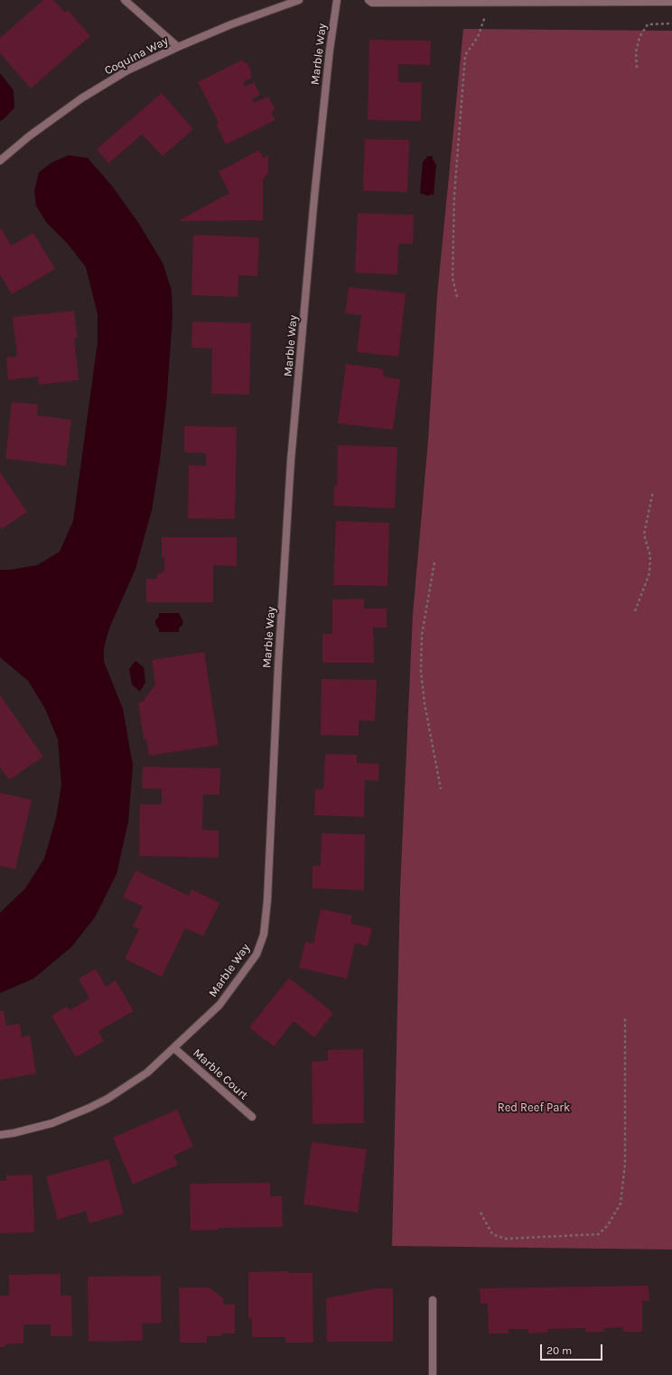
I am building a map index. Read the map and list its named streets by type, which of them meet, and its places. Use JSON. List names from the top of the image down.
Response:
{
  "streets": {
    "street": ["Marble Way", "Coquina Way", "Marble Court"]
  },
  "crossings": [
    ["Marble Way", "Marble Court"]
  ],
  "parks": ["Red Reef Park"],
  "scale_bar": "20 m"
}
